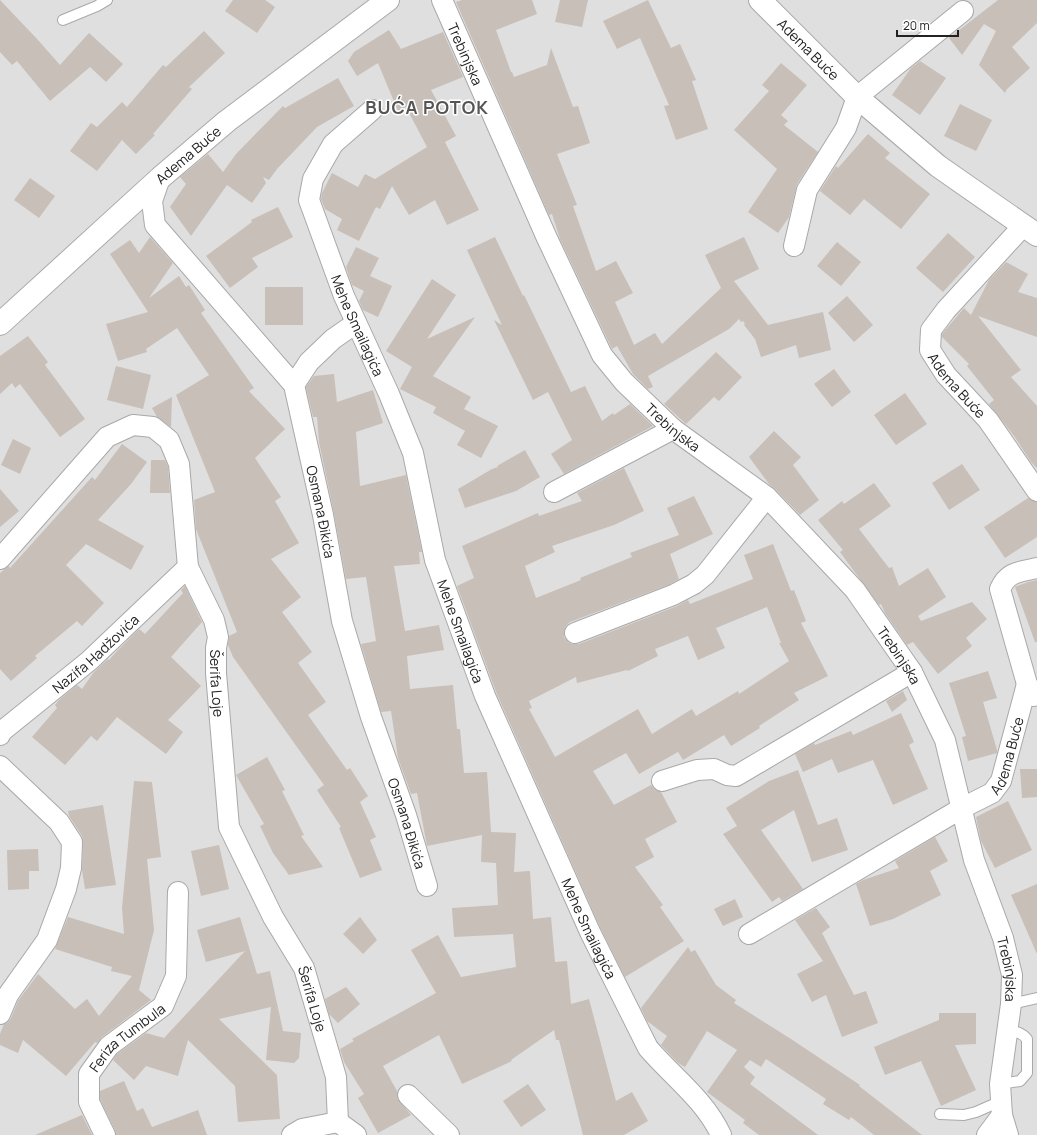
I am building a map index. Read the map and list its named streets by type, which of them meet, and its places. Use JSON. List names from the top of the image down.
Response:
{
  "streets": {
    "street": [
      "Adema Buće",
      "Trebinjska",
      "Mehe Smailagića",
      "Osmana Đikića",
      "Nazifa Hadžovića",
      "Šerifa Loje",
      "Feriza Tumbula"
    ]
  },
  "crossings": [
    ["Adema Buće", "Trebinjska"],
    ["Adema Buće", "Osmana Đikića"],
    ["Nazifa Hadžovića", "Šerifa Loje"]
  ],
  "districts": ["BUĆA POTOK"],
  "scale_bar": "20 m"
}
